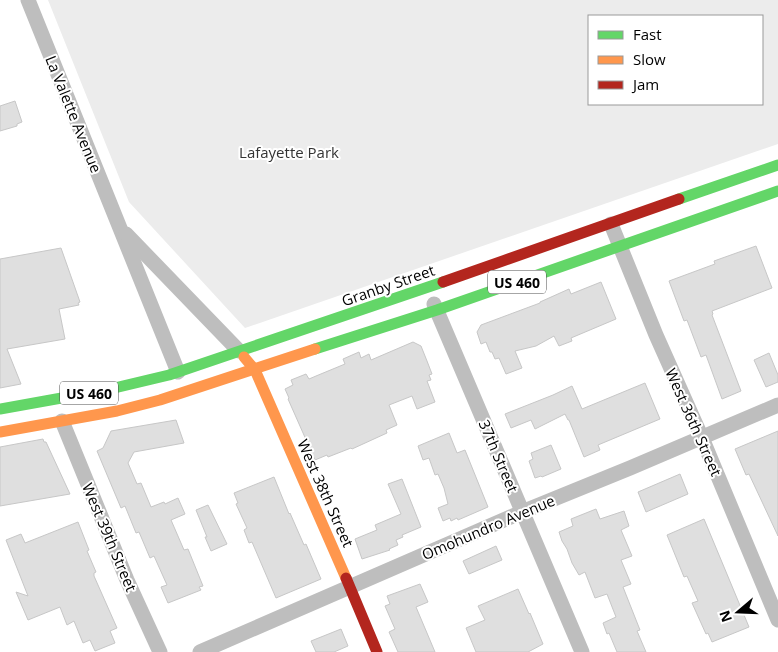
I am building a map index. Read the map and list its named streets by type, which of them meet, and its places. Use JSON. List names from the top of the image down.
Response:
{
  "streets": {
    "main road": ["US 460", "Granby Street", "West 38th Street"],
    "street": [
      "La Valette Avenue",
      "West 36th Street",
      "37th Street",
      "Omohundro Avenue",
      "West 39th Street"
    ]
  },
  "crossings": [
    ["La Valette Avenue", "Granby Street"],
    ["La Valette Avenue", "West 38th Street"],
    ["US 460", "West 36th Street"],
    ["US 460", "37th Street"],
    ["US 460", "West 38th Street"],
    ["US 460", "West 39th Street"],
    ["Granby Street", "West 36th Street"],
    ["Granby Street", "37th Street"],
    ["Granby Street", "West 38th Street"],
    ["West 36th Street", "Omohundro Avenue"],
    ["37th Street", "Omohundro Avenue"],
    ["West 38th Street", "Omohundro Avenue"]
  ],
  "parks": ["Lafayette Park"],
  "legend": ["Fast", "Slow", "Jam"],
  "north": "left"
}
